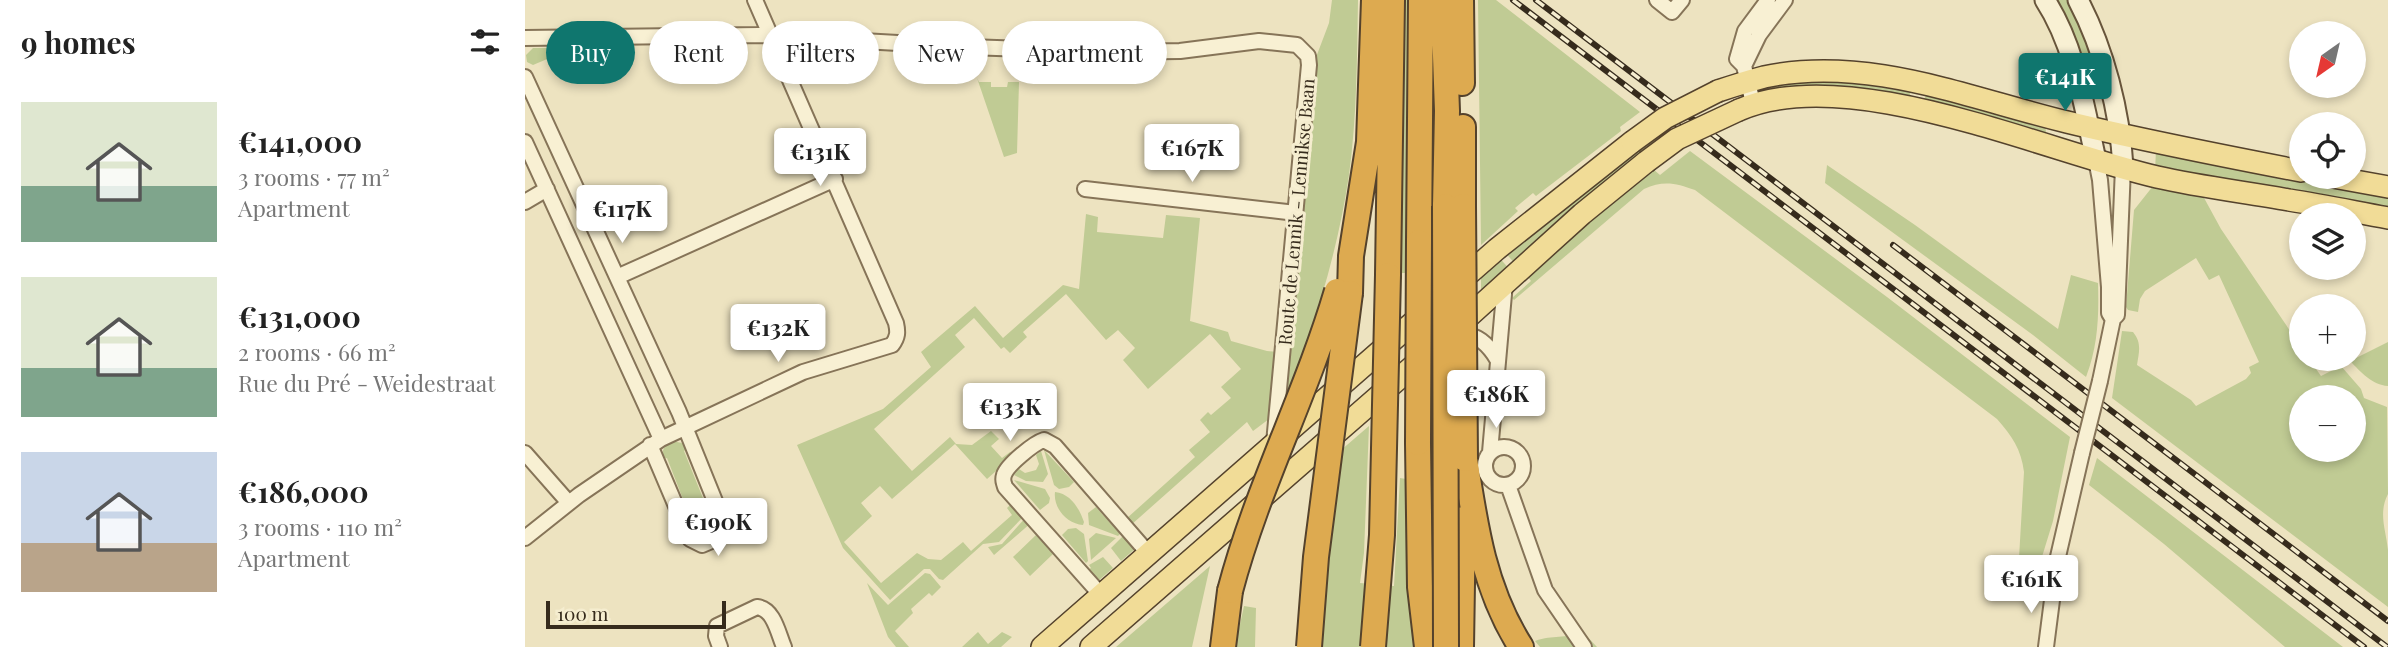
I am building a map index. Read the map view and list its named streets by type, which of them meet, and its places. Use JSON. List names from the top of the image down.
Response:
{
  "streets": {
    "street": ["Route de Lennik - Lennikse Baan"]
  },
  "scale_bar": "100 m",
  "north": "bottom left",
  "page": {
    "heading": "9 homes",
    "map_buttons": ["+", "−"],
    "chip": [
      "Buy",
      "Rent",
      "Filters",
      "New",
      "Apartment"
    ],
    "price": [
      "€141K",
      "€167K",
      "€131K",
      "€117K",
      "€132K",
      "€186K",
      "€133K",
      "€190K",
      "€161K"
    ],
    "list": [
      {
        "name": "€141,000",
        "note": "3 rooms · 77 m² · Apartment"
      },
      {
        "name": "€131,000",
        "note": "2 rooms · 66 m² · Rue du Pré - Weidestraat"
      },
      {
        "name": "€186,000",
        "note": "3 rooms · 110 m² · Apartment"
      }
    ],
    "scale": "100 m"
  }
}
